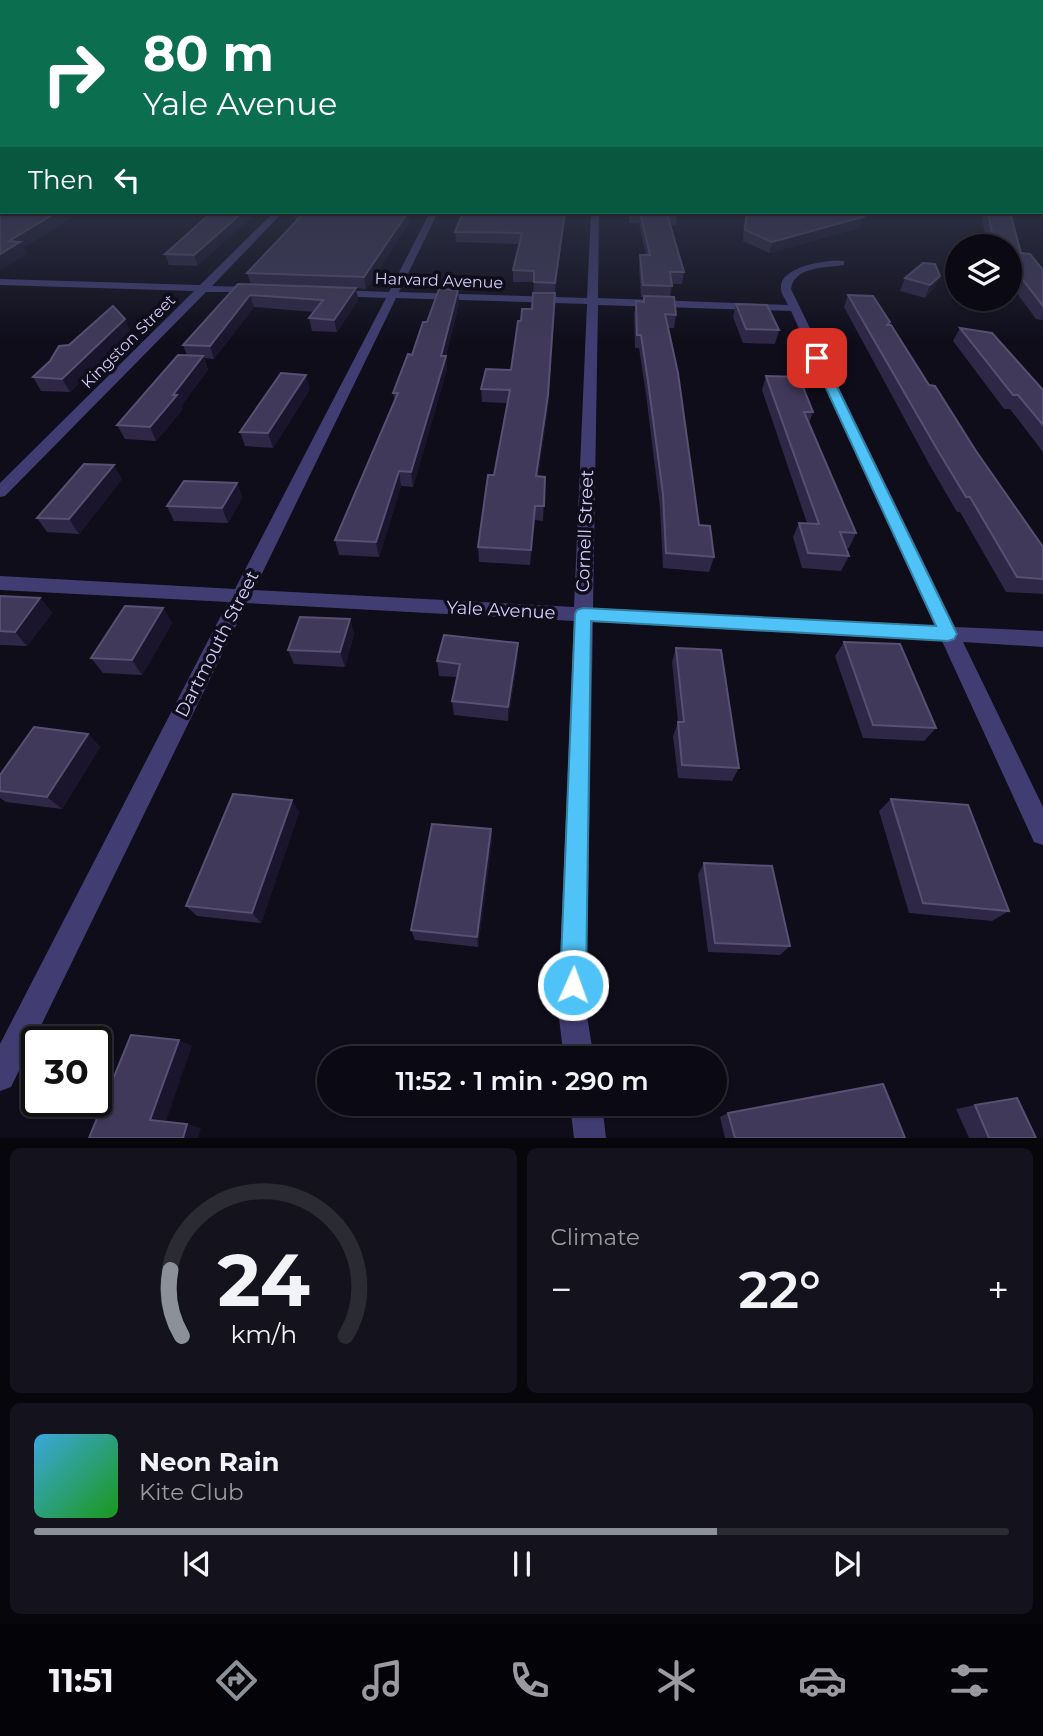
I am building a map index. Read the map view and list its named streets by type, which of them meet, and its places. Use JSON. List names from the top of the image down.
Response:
{
  "streets": {
    "street": [
      "Harvard Avenue",
      "Kingston Street",
      "Cornell Street",
      "Yale Avenue",
      "Dartmouth Street"
    ]
  },
  "crossings": [
    ["Harvard Avenue", "Cornell Street"],
    ["Harvard Avenue", "Dartmouth Street"],
    ["Cornell Street", "Yale Avenue"],
    ["Yale Avenue", "Dartmouth Street"]
  ],
  "page": {
    "turn": ["80 m", "Yale Avenue"],
    "then": "Then",
    "limit": "30",
    "trip": "11:52 · 1 min · 290 m",
    "tile": "Climate",
    "heat": ["−", "22°", "+"],
    "song": ["Neon Rain", "Kite Club"],
    "tabs": "11:51",
    "gauge": ["24", "km/h"]
  }
}
